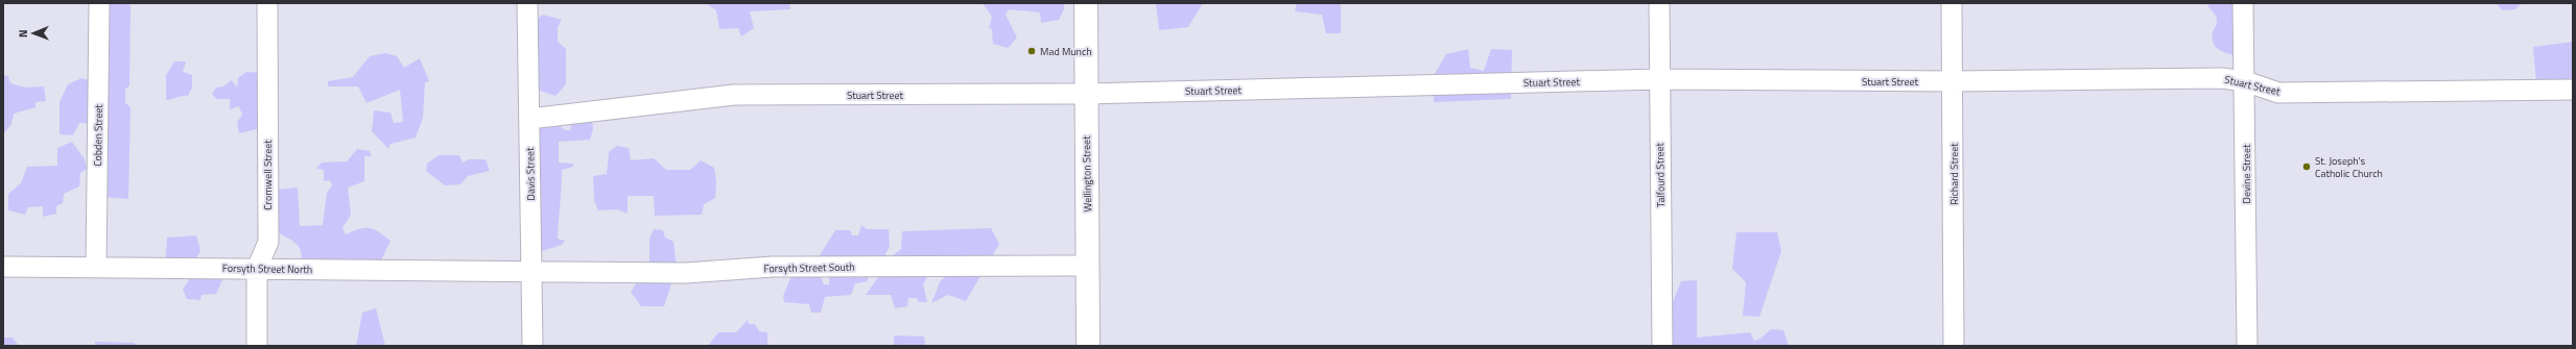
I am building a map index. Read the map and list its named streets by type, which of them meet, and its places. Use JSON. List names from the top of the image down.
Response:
{
  "streets": {
    "main road": ["Wellington Street"],
    "street": [
      "Stuart Street",
      "Cobden Street",
      "Davis Street",
      "Richard Street",
      "Devine Street",
      "Cromwell Street",
      "Talfourd Street",
      "Forsyth Street South",
      "Forsyth Street North"
    ]
  },
  "crossings": [
    ["Stuart Street", "Davis Street"],
    ["Stuart Street", "Wellington Street"],
    ["Stuart Street", "Richard Street"],
    ["Stuart Street", "Devine Street"],
    ["Stuart Street", "Talfourd Street"],
    ["Cobden Street", "Forsyth Street North"],
    ["Davis Street", "Forsyth Street South"],
    ["Davis Street", "Forsyth Street North"],
    ["Wellington Street", "Forsyth Street South"],
    ["Cromwell Street", "Forsyth Street North"],
    ["Forsyth Street South", "Forsyth Street North"]
  ],
  "places": ["Mad Munch", "St. Joseph's Catholic Church"],
  "north": "left"
}
